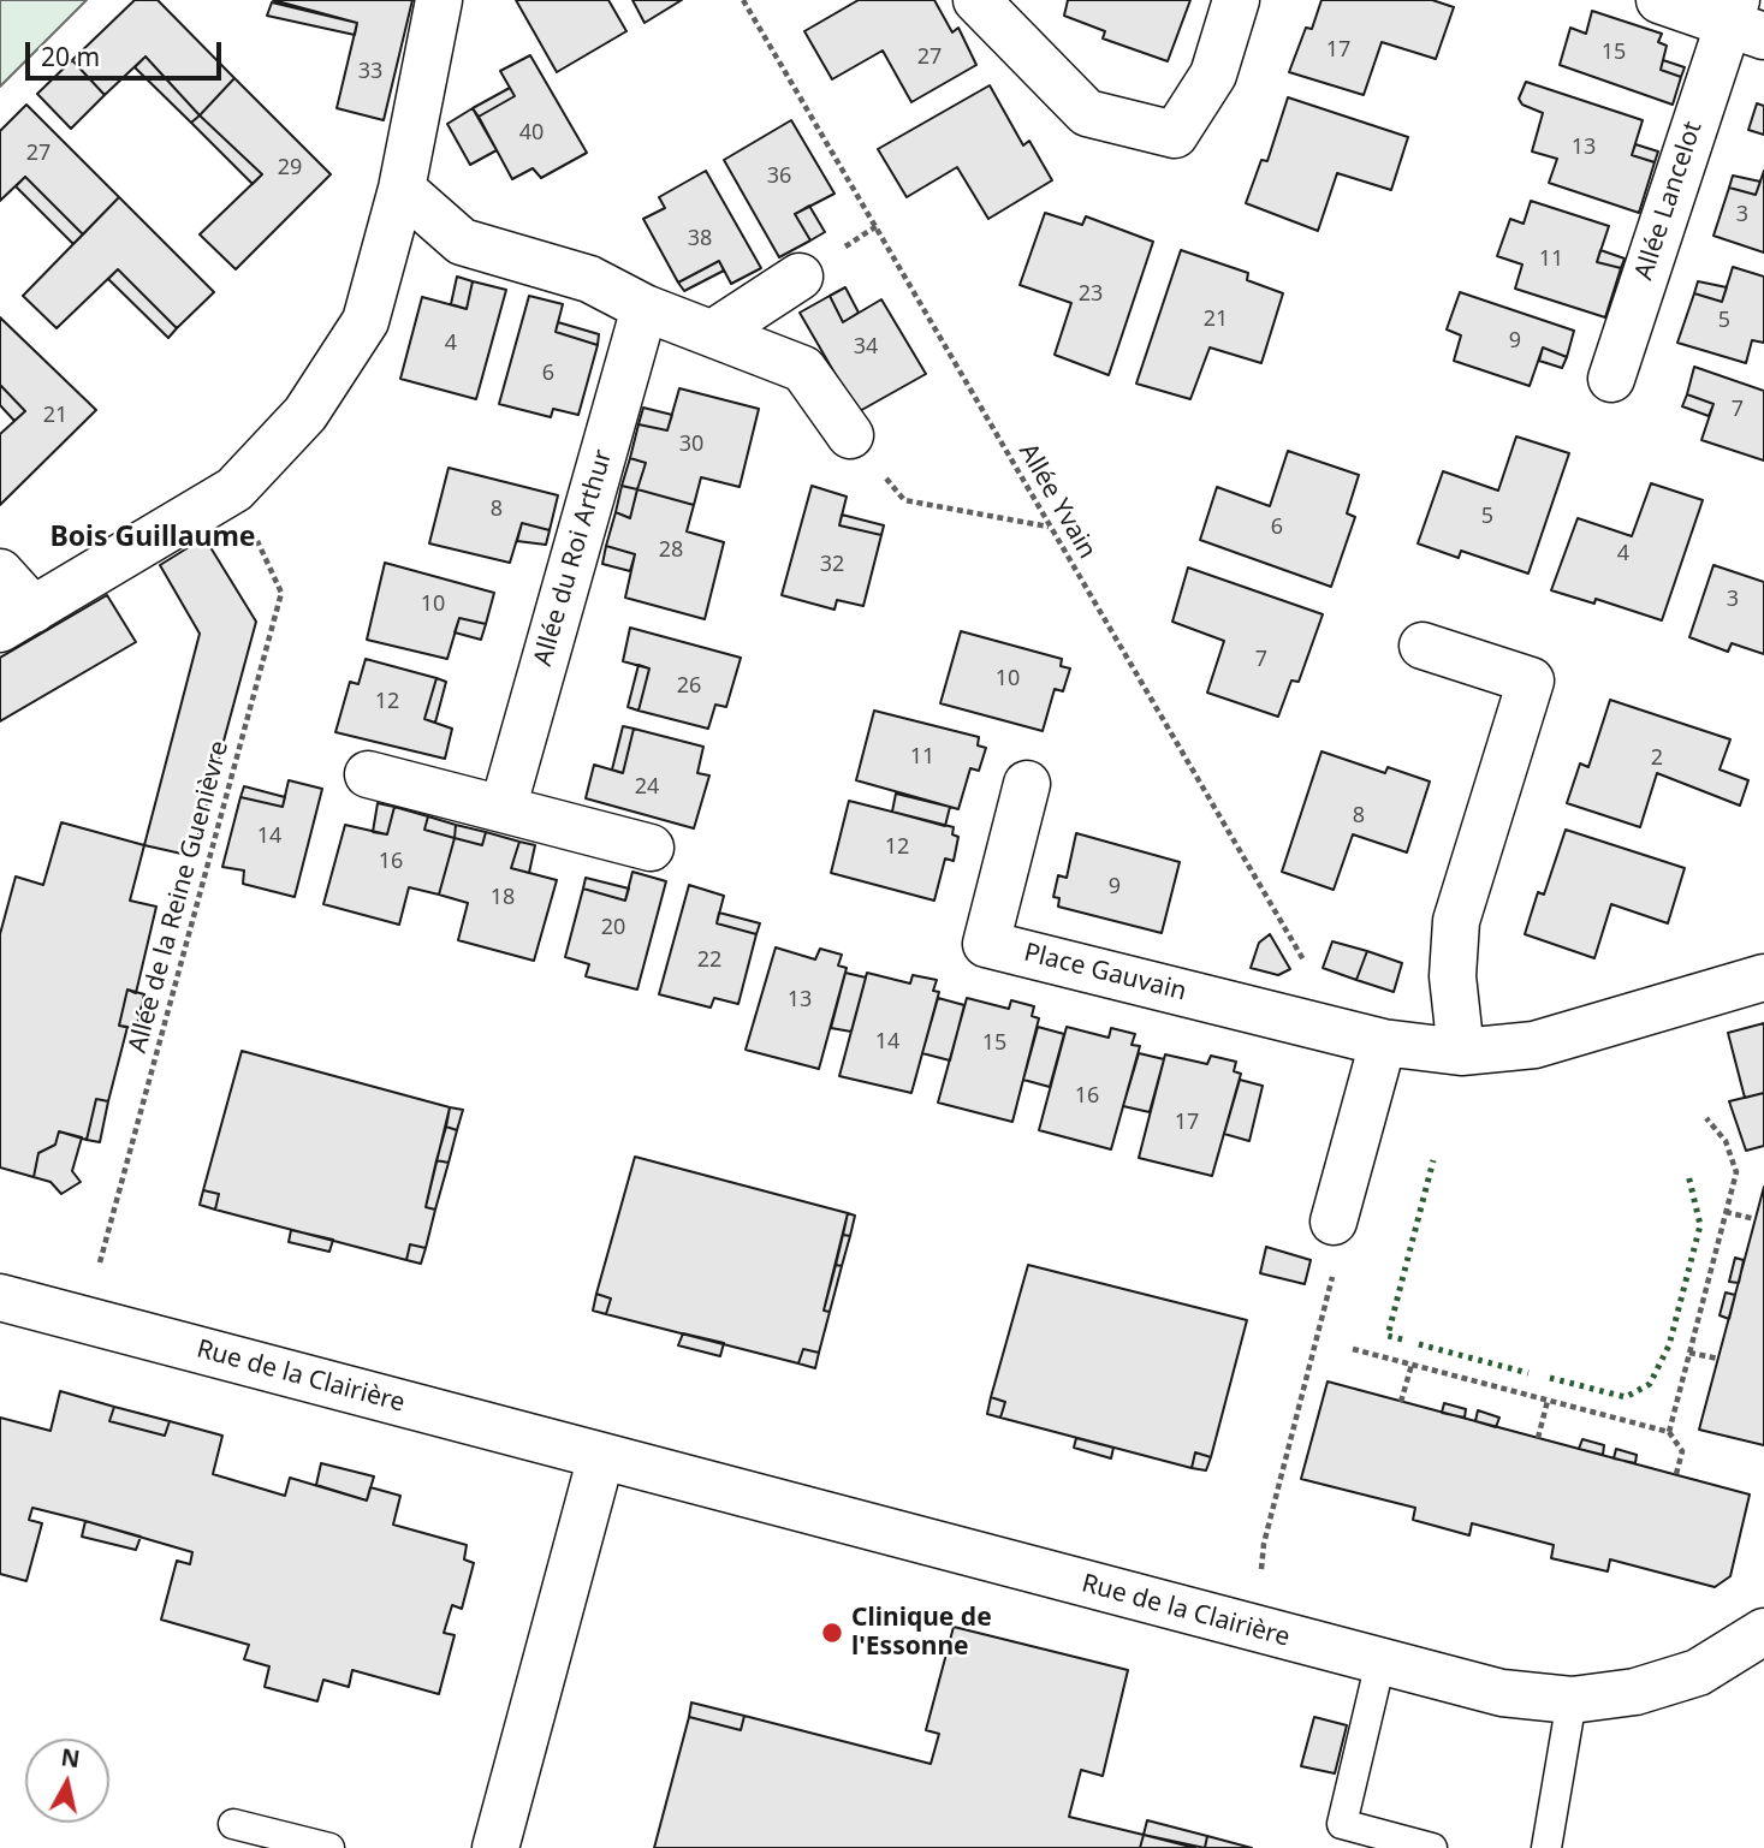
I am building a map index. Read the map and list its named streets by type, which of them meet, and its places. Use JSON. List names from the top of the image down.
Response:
{
  "streets": {
    "street": [
      "Allée Lancelot",
      "Allée du Roi Arthur",
      "Place Gauvain",
      "Rue de la Clairière"
    ],
    "path": ["Allée Yvain", "Allée de la Reine Guenièvre"]
  },
  "crossings": [
    ["Allée Yvain", "Place Gauvain"],
    ["Allée de la Reine Guenièvre", "Rue de la Clairière"]
  ],
  "districts": ["Bois Guillaume"],
  "places": ["Clinique de l'Essonne"],
  "house_numbers": [
    "17",
    "15",
    "27",
    "33",
    "40",
    "13",
    "27",
    "29",
    "36",
    "3",
    "38",
    "11",
    "23",
    "21",
    "5",
    "9",
    "4",
    "34",
    "6",
    "7",
    "21",
    "30",
    "8",
    "5",
    "6",
    "28",
    "4",
    "32",
    "3",
    "10",
    "7",
    "10",
    "26",
    "12",
    "11",
    "2",
    "24",
    "8",
    "14",
    "12",
    "16",
    "9",
    "18",
    "20",
    "22",
    "13",
    "14",
    "15",
    "16",
    "17"
  ],
  "scale_bar": "20 m",
  "north": "top"
}
